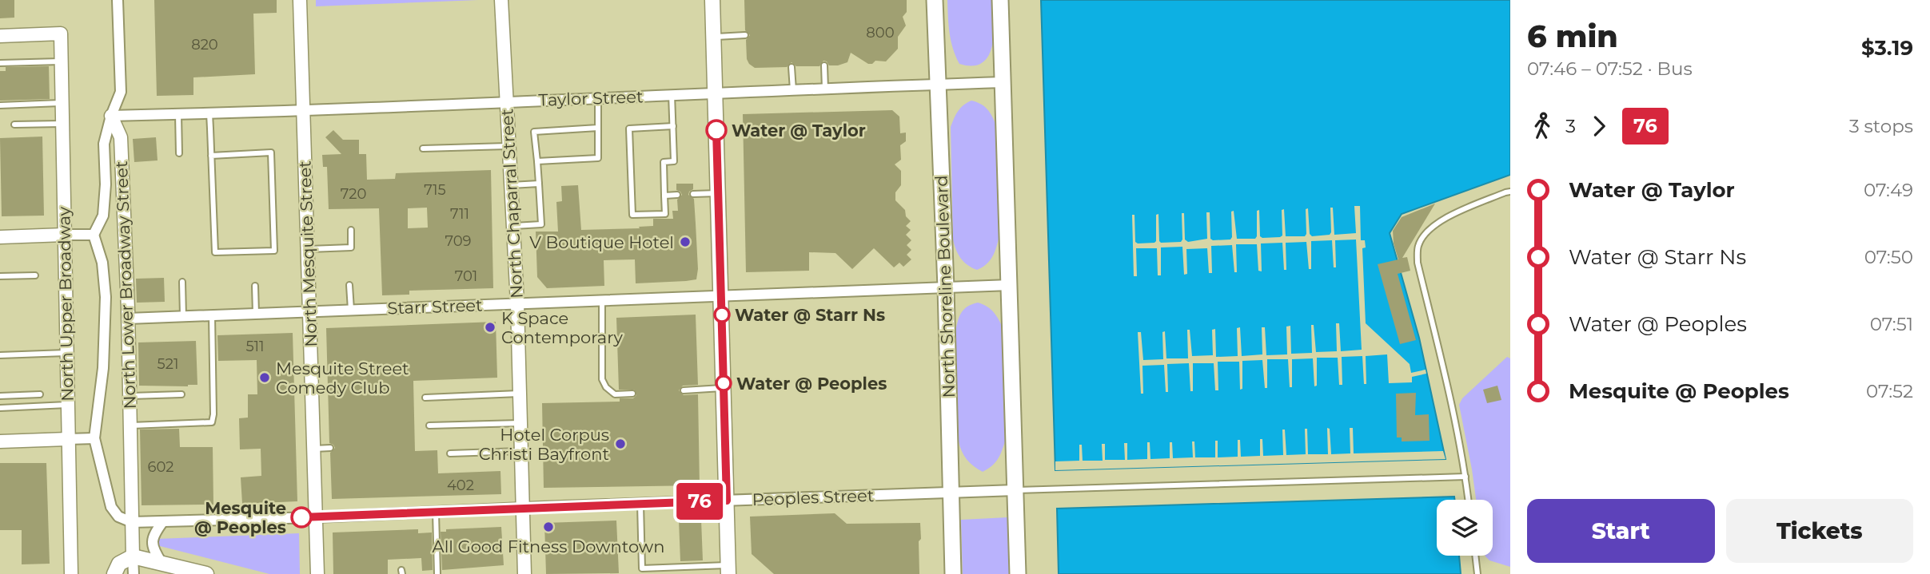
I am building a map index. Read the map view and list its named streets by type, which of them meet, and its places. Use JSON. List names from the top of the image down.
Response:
{
  "streets": {
    "main road": ["North Shoreline Boulevard"],
    "street": [
      "Taylor Street",
      "North Chaparral Street",
      "North Mesquite Street",
      "North Lower Broadway Street",
      "North Upper Broadway",
      "Starr Street",
      "Peoples Street"
    ]
  },
  "crossings": [
    ["Taylor Street", "North Chaparral Street"],
    ["Taylor Street", "North Mesquite Street"],
    ["Taylor Street", "North Lower Broadway Street"],
    ["Taylor Street", "North Shoreline Boulevard"],
    ["North Chaparral Street", "Starr Street"],
    ["North Chaparral Street", "Peoples Street"],
    ["North Mesquite Street", "Starr Street"],
    ["North Mesquite Street", "Peoples Street"],
    ["North Lower Broadway Street", "Starr Street"],
    ["North Lower Broadway Street", "Peoples Street"],
    ["North Shoreline Boulevard", "Starr Street"],
    ["North Shoreline Boulevard", "Peoples Street"]
  ],
  "places": [
    "Water @ Taylor",
    "V Boutique Hotel",
    "Water @ Starr Ns",
    "K Space Contemporary",
    "Mesquite Street Comedy Club",
    "Water @ Peoples",
    "Hotel Corpus Christi Bayfront",
    "Mesquite @ Peoples",
    "All Good Fitness Downtown"
  ],
  "lines": ["bus line 76"],
  "house_numbers": [
    "800",
    "820",
    "715",
    "720",
    "711",
    "709",
    "701",
    "511",
    "521",
    "602",
    "402"
  ],
  "page": {
    "on_map": "76",
    "heading": ["6 min", "07:46 – 07:52 · Bus", "$3.19"],
    "legs": ["3", "76", "3 stops"],
    "list": [
      {
        "name": "Water @ Taylor",
        "value": "07:49"
      },
      {
        "name": "Water @ Starr Ns",
        "value": "07:50"
      },
      {
        "name": "Water @ Peoples",
        "value": "07:51"
      },
      {
        "name": "Mesquite @ Peoples",
        "value": "07:52"
      }
    ],
    "buttons": ["Start", "Tickets"]
  }
}
